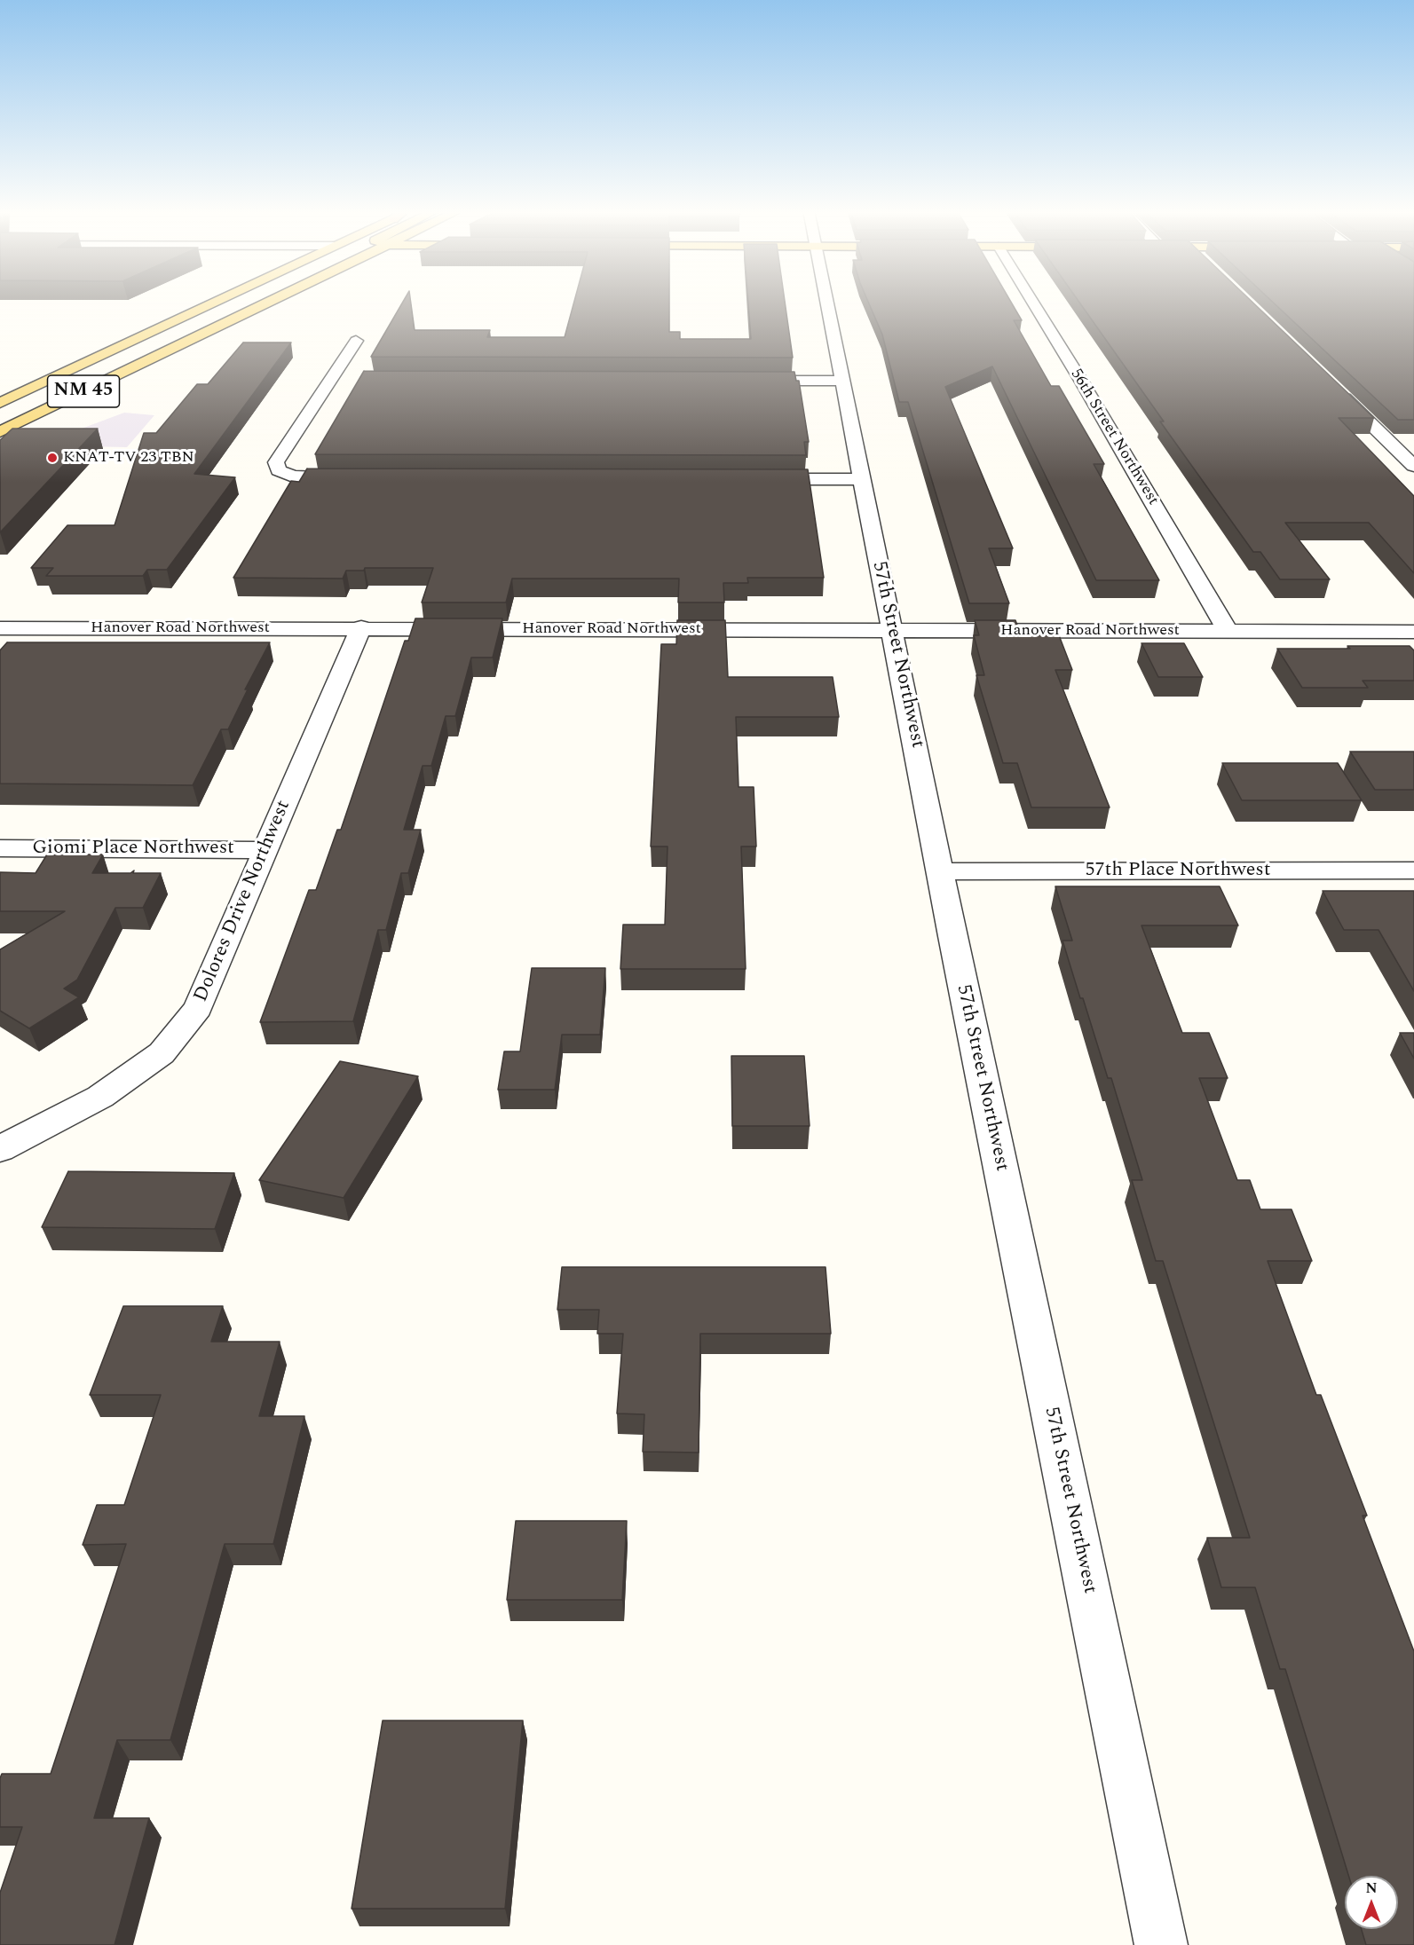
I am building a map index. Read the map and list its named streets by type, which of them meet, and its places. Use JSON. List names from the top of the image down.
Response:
{
  "streets": {
    "main road": ["NM 45"],
    "street": [
      "56th Street Northwest",
      "Hanover Road Northwest",
      "57th Street Northwest",
      "Giomi Place Northwest",
      "57th Place Northwest",
      "Dolores Drive Northwest"
    ]
  },
  "crossings": [
    ["56th Street Northwest", "Hanover Road Northwest"],
    ["Hanover Road Northwest", "57th Street Northwest"],
    ["Hanover Road Northwest", "Dolores Drive Northwest"],
    ["57th Street Northwest", "57th Place Northwest"],
    ["Giomi Place Northwest", "Dolores Drive Northwest"]
  ],
  "places": ["KNAT-TV 23 TBN"],
  "north": "top"
}
